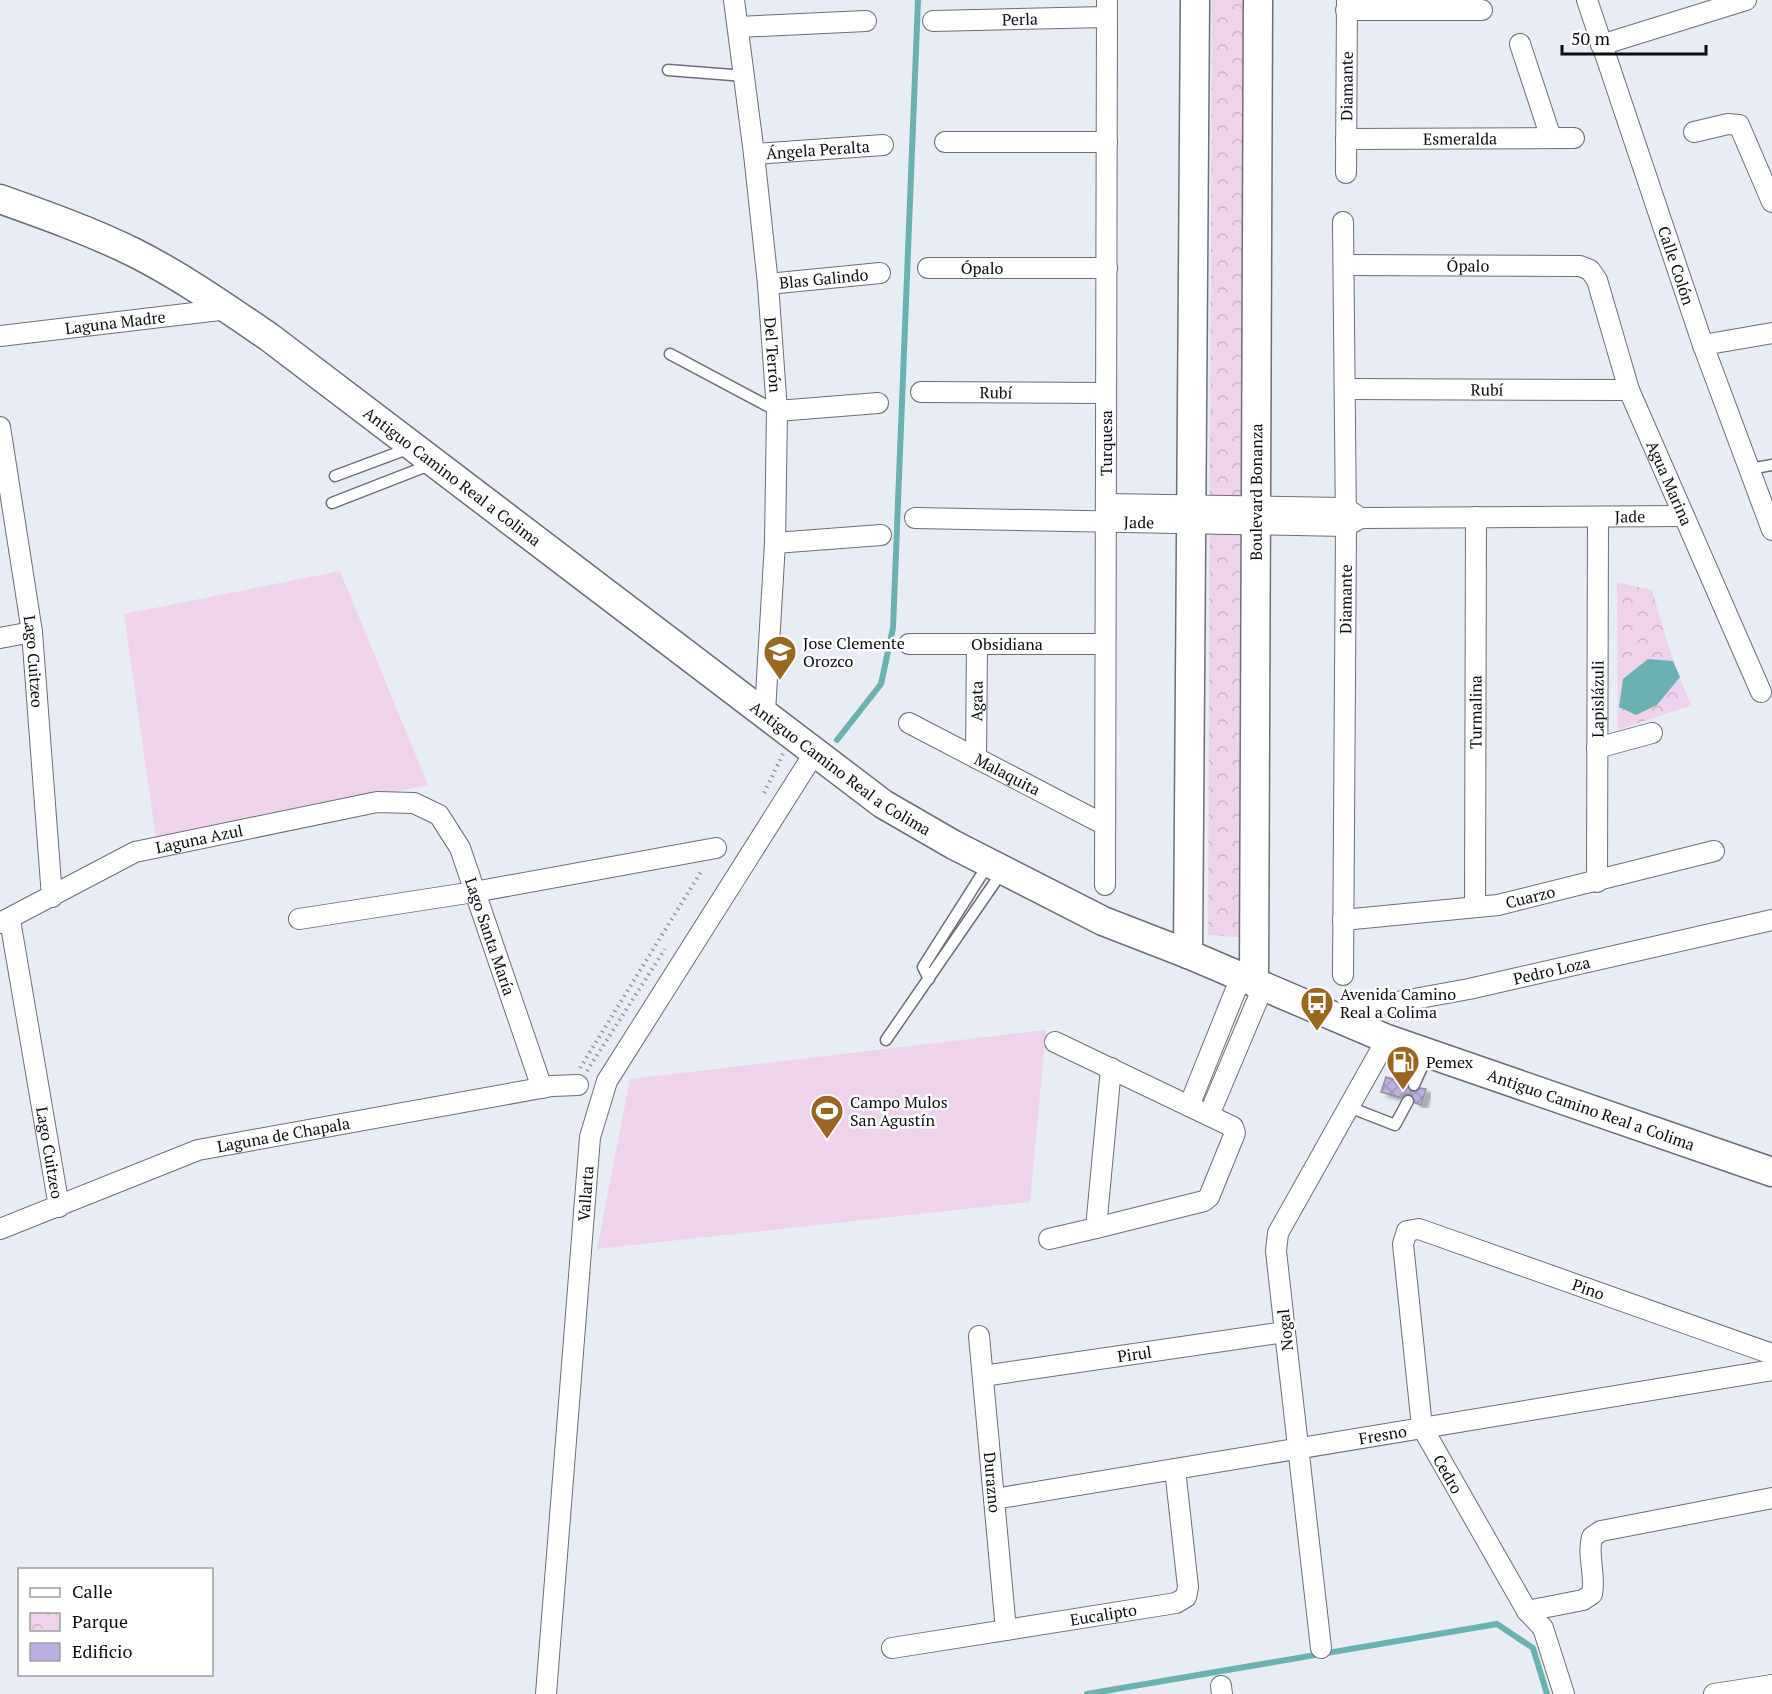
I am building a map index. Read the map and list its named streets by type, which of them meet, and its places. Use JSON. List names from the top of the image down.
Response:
{
  "streets": {
    "main road": ["Antiguo Camino Real a Colima", "Boulevard Bonanza"],
    "street": [
      "Perla",
      "Diamante",
      "Esmeralda",
      "Ángela Peralta",
      "Ópalo",
      "Calle Colón",
      "Blas Galindo",
      "Laguna Madre",
      "Del Terrón",
      "Rubí",
      "Turquesa",
      "Agua Marina",
      "Jade",
      "Obsidiana",
      "Lago Cuitzeo",
      "Lapislázuli",
      "Agata",
      "Turmalina",
      "Malaquita",
      "Laguna Azul",
      "Cuarzo",
      "Lago Santa María",
      "Pedro Loza",
      "Laguna de Chapala",
      "Vallarta",
      "Pino",
      "Nogal",
      "Pirul",
      "Fresno",
      "Cedro",
      "Durazno",
      "Eucalipto"
    ]
  },
  "crossings": [
    ["Perla", "Turquesa"],
    ["Diamante", "Esmeralda"],
    ["Diamante", "Ópalo"],
    ["Diamante", "Rubí"],
    ["Diamante", "Jade"],
    ["Diamante", "Cuarzo"],
    ["Ángela Peralta", "Del Terrón"],
    ["Ópalo", "Turquesa"],
    ["Ópalo", "Agua Marina"],
    ["Blas Galindo", "Del Terrón"],
    ["Laguna Madre", "Antiguo Camino Real a Colima"],
    ["Del Terrón", "Antiguo Camino Real a Colima"],
    ["Rubí", "Turquesa"],
    ["Rubí", "Agua Marina"],
    ["Turquesa", "Jade"],
    ["Turquesa", "Obsidiana"],
    ["Turquesa", "Malaquita"],
    ["Antiguo Camino Real a Colima", "Boulevard Bonanza"],
    ["Antiguo Camino Real a Colima", "Pedro Loza"],
    ["Antiguo Camino Real a Colima", "Vallarta"],
    ["Antiguo Camino Real a Colima", "Nogal"],
    ["Agua Marina", "Jade"],
    ["Boulevard Bonanza", "Jade"],
    ["Jade", "Lapislázuli"],
    ["Jade", "Turmalina"],
    ["Obsidiana", "Agata"],
    ["Lago Cuitzeo", "Laguna Azul"],
    ["Lago Cuitzeo", "Laguna de Chapala"],
    ["Lapislázuli", "Cuarzo"],
    ["Agata", "Malaquita"],
    ["Turmalina", "Cuarzo"],
    ["Laguna Azul", "Lago Santa María"],
    ["Lago Santa María", "Laguna de Chapala"],
    ["Pino", "Cedro"],
    ["Nogal", "Pirul"],
    ["Nogal", "Fresno"],
    ["Pirul", "Durazno"],
    ["Fresno", "Cedro"],
    ["Fresno", "Durazno"],
    ["Fresno", "Eucalipto"],
    ["Durazno", "Eucalipto"]
  ],
  "places": {
    "school or university": ["Jose Clemente Orozco"],
    "bus stop": ["Avenida Camino Real a Colima"],
    "fuel station": ["Pemex"],
    "sports": ["Campo Mulos San Agustín"]
  },
  "legend": ["Calle", "Parque", "Edificio"],
  "scale_bar": "50 m"
}
